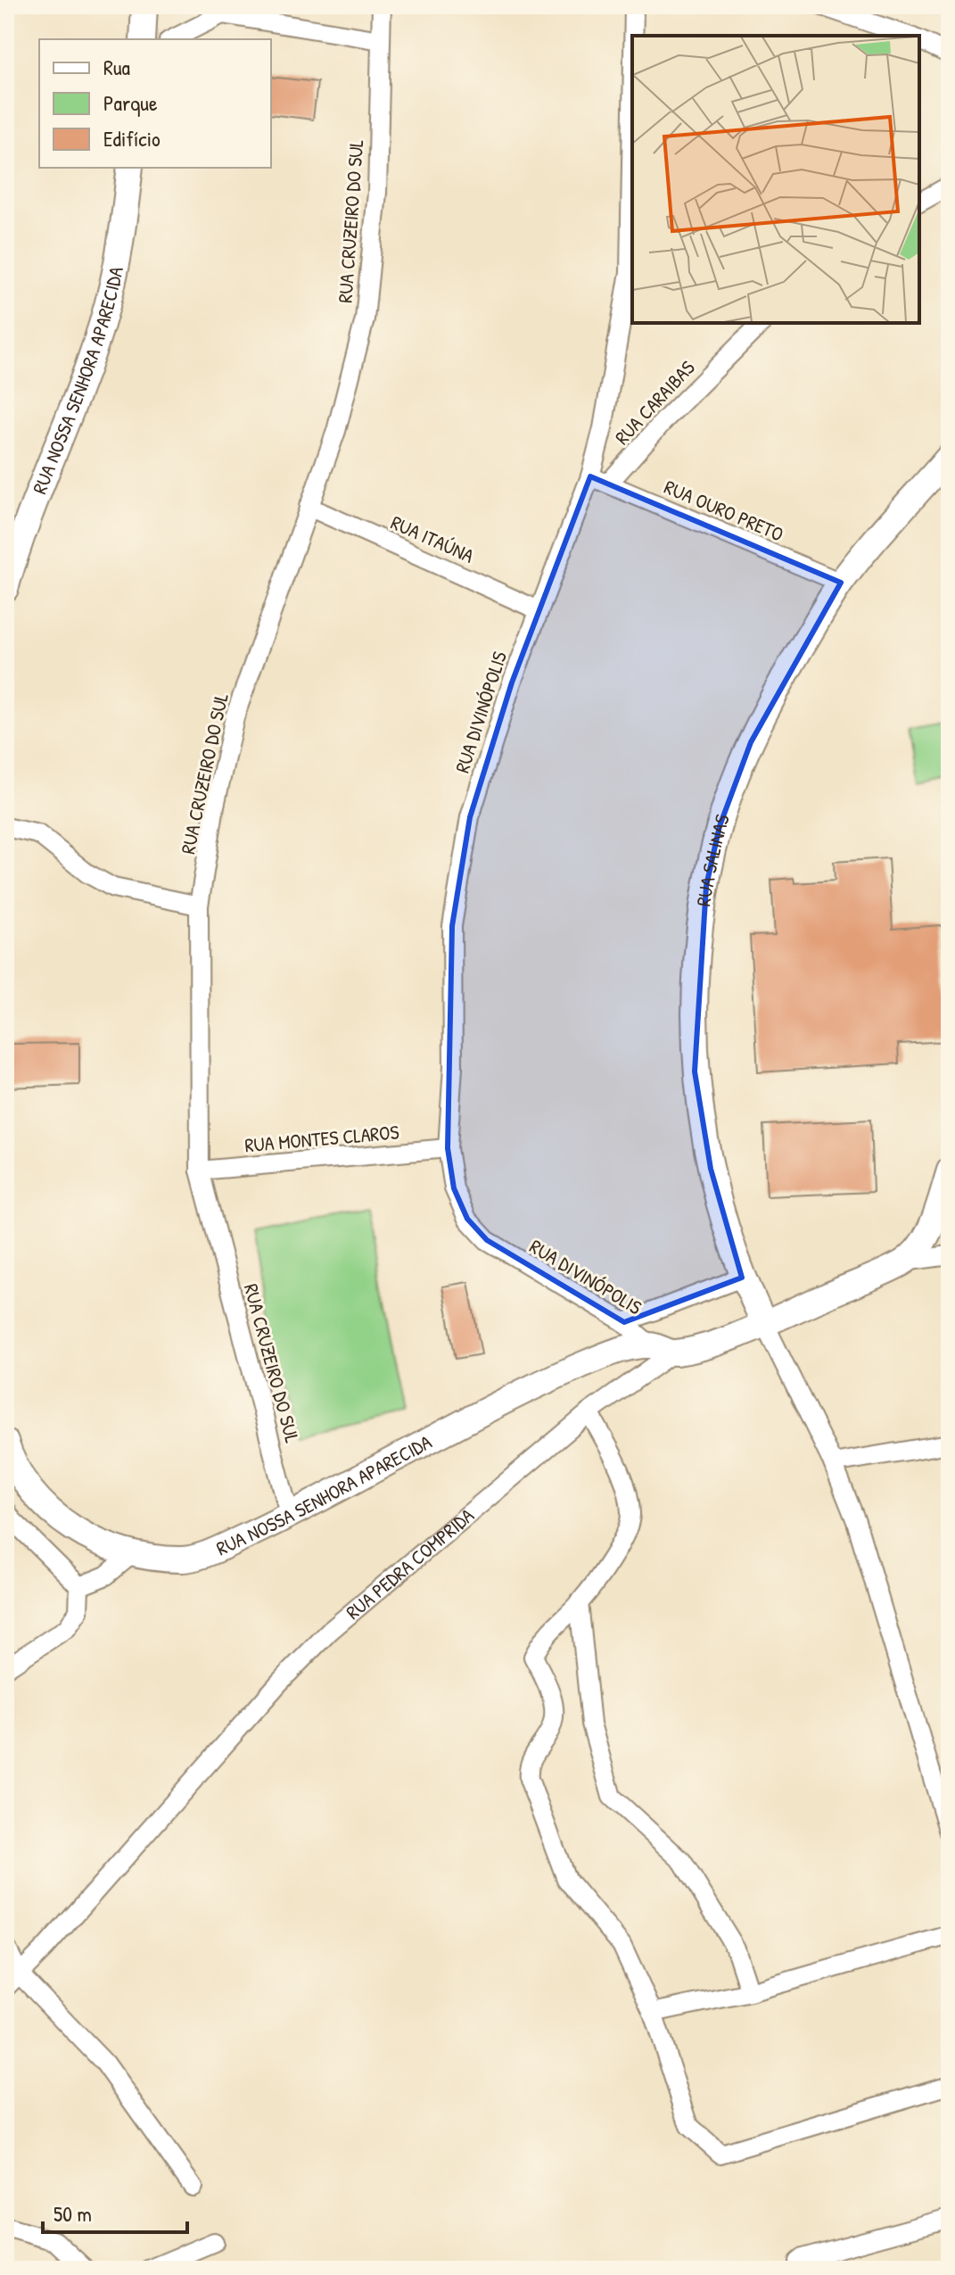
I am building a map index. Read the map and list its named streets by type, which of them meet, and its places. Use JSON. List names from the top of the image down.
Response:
{
  "streets": {
    "street": [
      "RUA CRUZEIRO DO SUL",
      "RUA NOSSA SENHORA APARECIDA",
      "RUA CARAIBAS",
      "RUA OURO PRETO",
      "RUA ITAÚNA",
      "RUA DIVINÓPOLIS",
      "RUA SALINAS",
      "RUA MONTES CLAROS",
      "RUA PEDRA COMPRIDA"
    ]
  },
  "crossings": [
    ["RUA CRUZEIRO DO SUL", "RUA NOSSA SENHORA APARECIDA"],
    ["RUA CRUZEIRO DO SUL", "RUA ITAÚNA"],
    ["RUA CRUZEIRO DO SUL", "RUA MONTES CLAROS"],
    ["RUA NOSSA SENHORA APARECIDA", "RUA DIVINÓPOLIS"],
    ["RUA NOSSA SENHORA APARECIDA", "RUA PEDRA COMPRIDA"],
    ["RUA CARAIBAS", "RUA OURO PRETO"],
    ["RUA OURO PRETO", "RUA DIVINÓPOLIS"],
    ["RUA OURO PRETO", "RUA SALINAS"],
    ["RUA ITAÚNA", "RUA DIVINÓPOLIS"],
    ["RUA DIVINÓPOLIS", "RUA MONTES CLAROS"],
    ["RUA DIVINÓPOLIS", "RUA PEDRA COMPRIDA"],
    ["RUA SALINAS", "RUA PEDRA COMPRIDA"]
  ],
  "legend": ["Rua", "Parque", "Edifício"],
  "scale_bar": "50 m"
}
